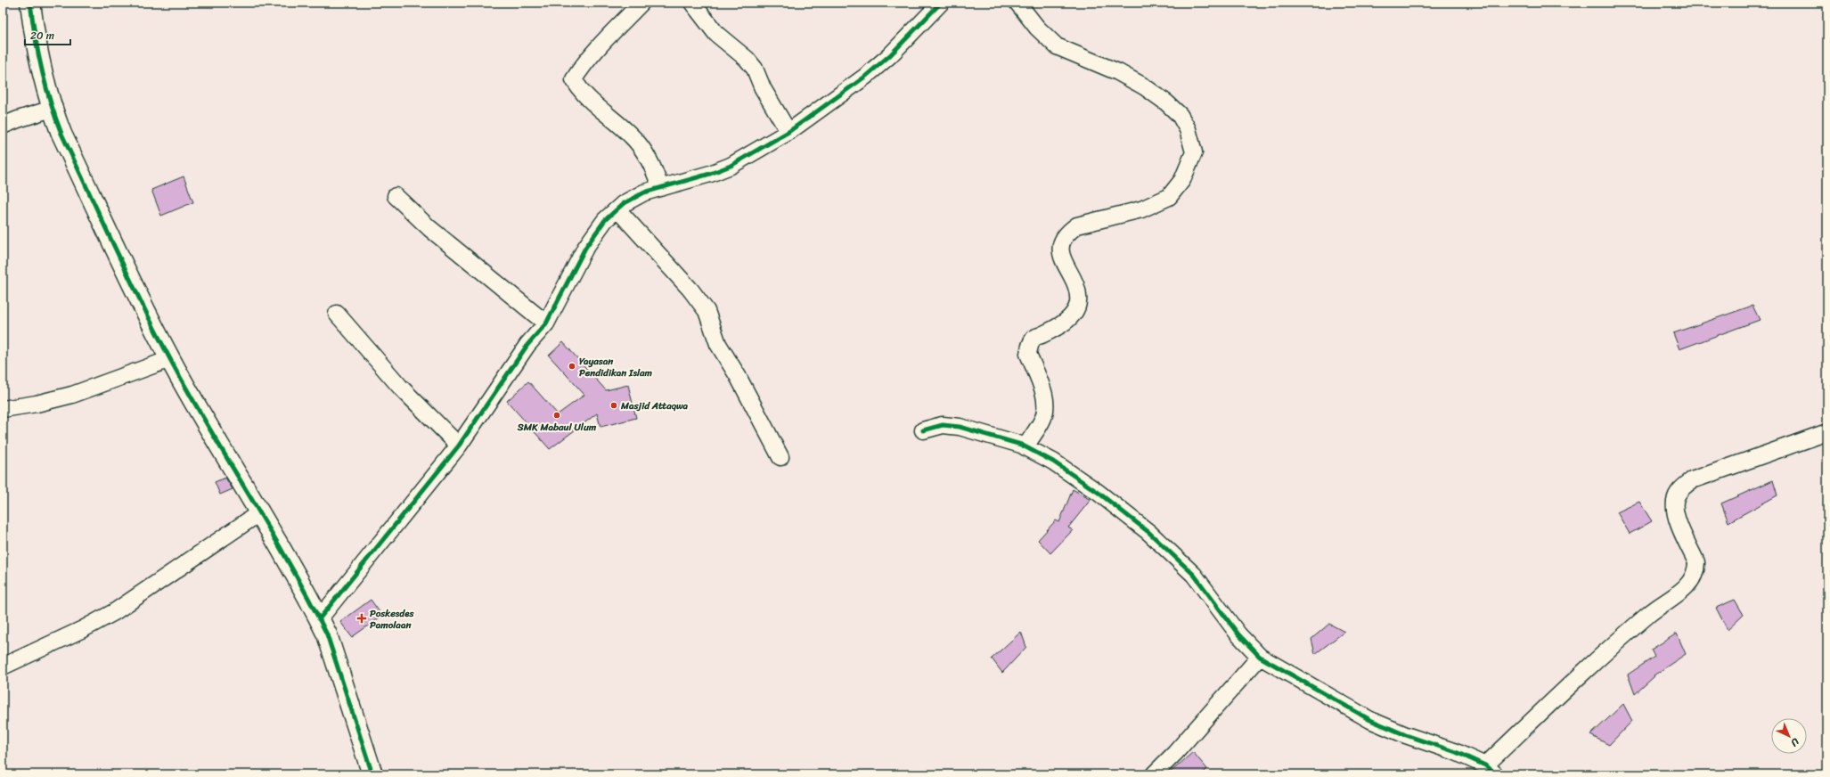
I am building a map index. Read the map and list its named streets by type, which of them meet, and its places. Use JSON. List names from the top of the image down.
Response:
{
  "places": {
    "other": ["Yayasan Pendidikan Islam", "Masjid Attaqwa", "SMK Mabaul Ulum"],
    "health": ["Poskesdes Pamolaan"]
  },
  "scale_bar": "20 m",
  "north": "bottom right"
}
